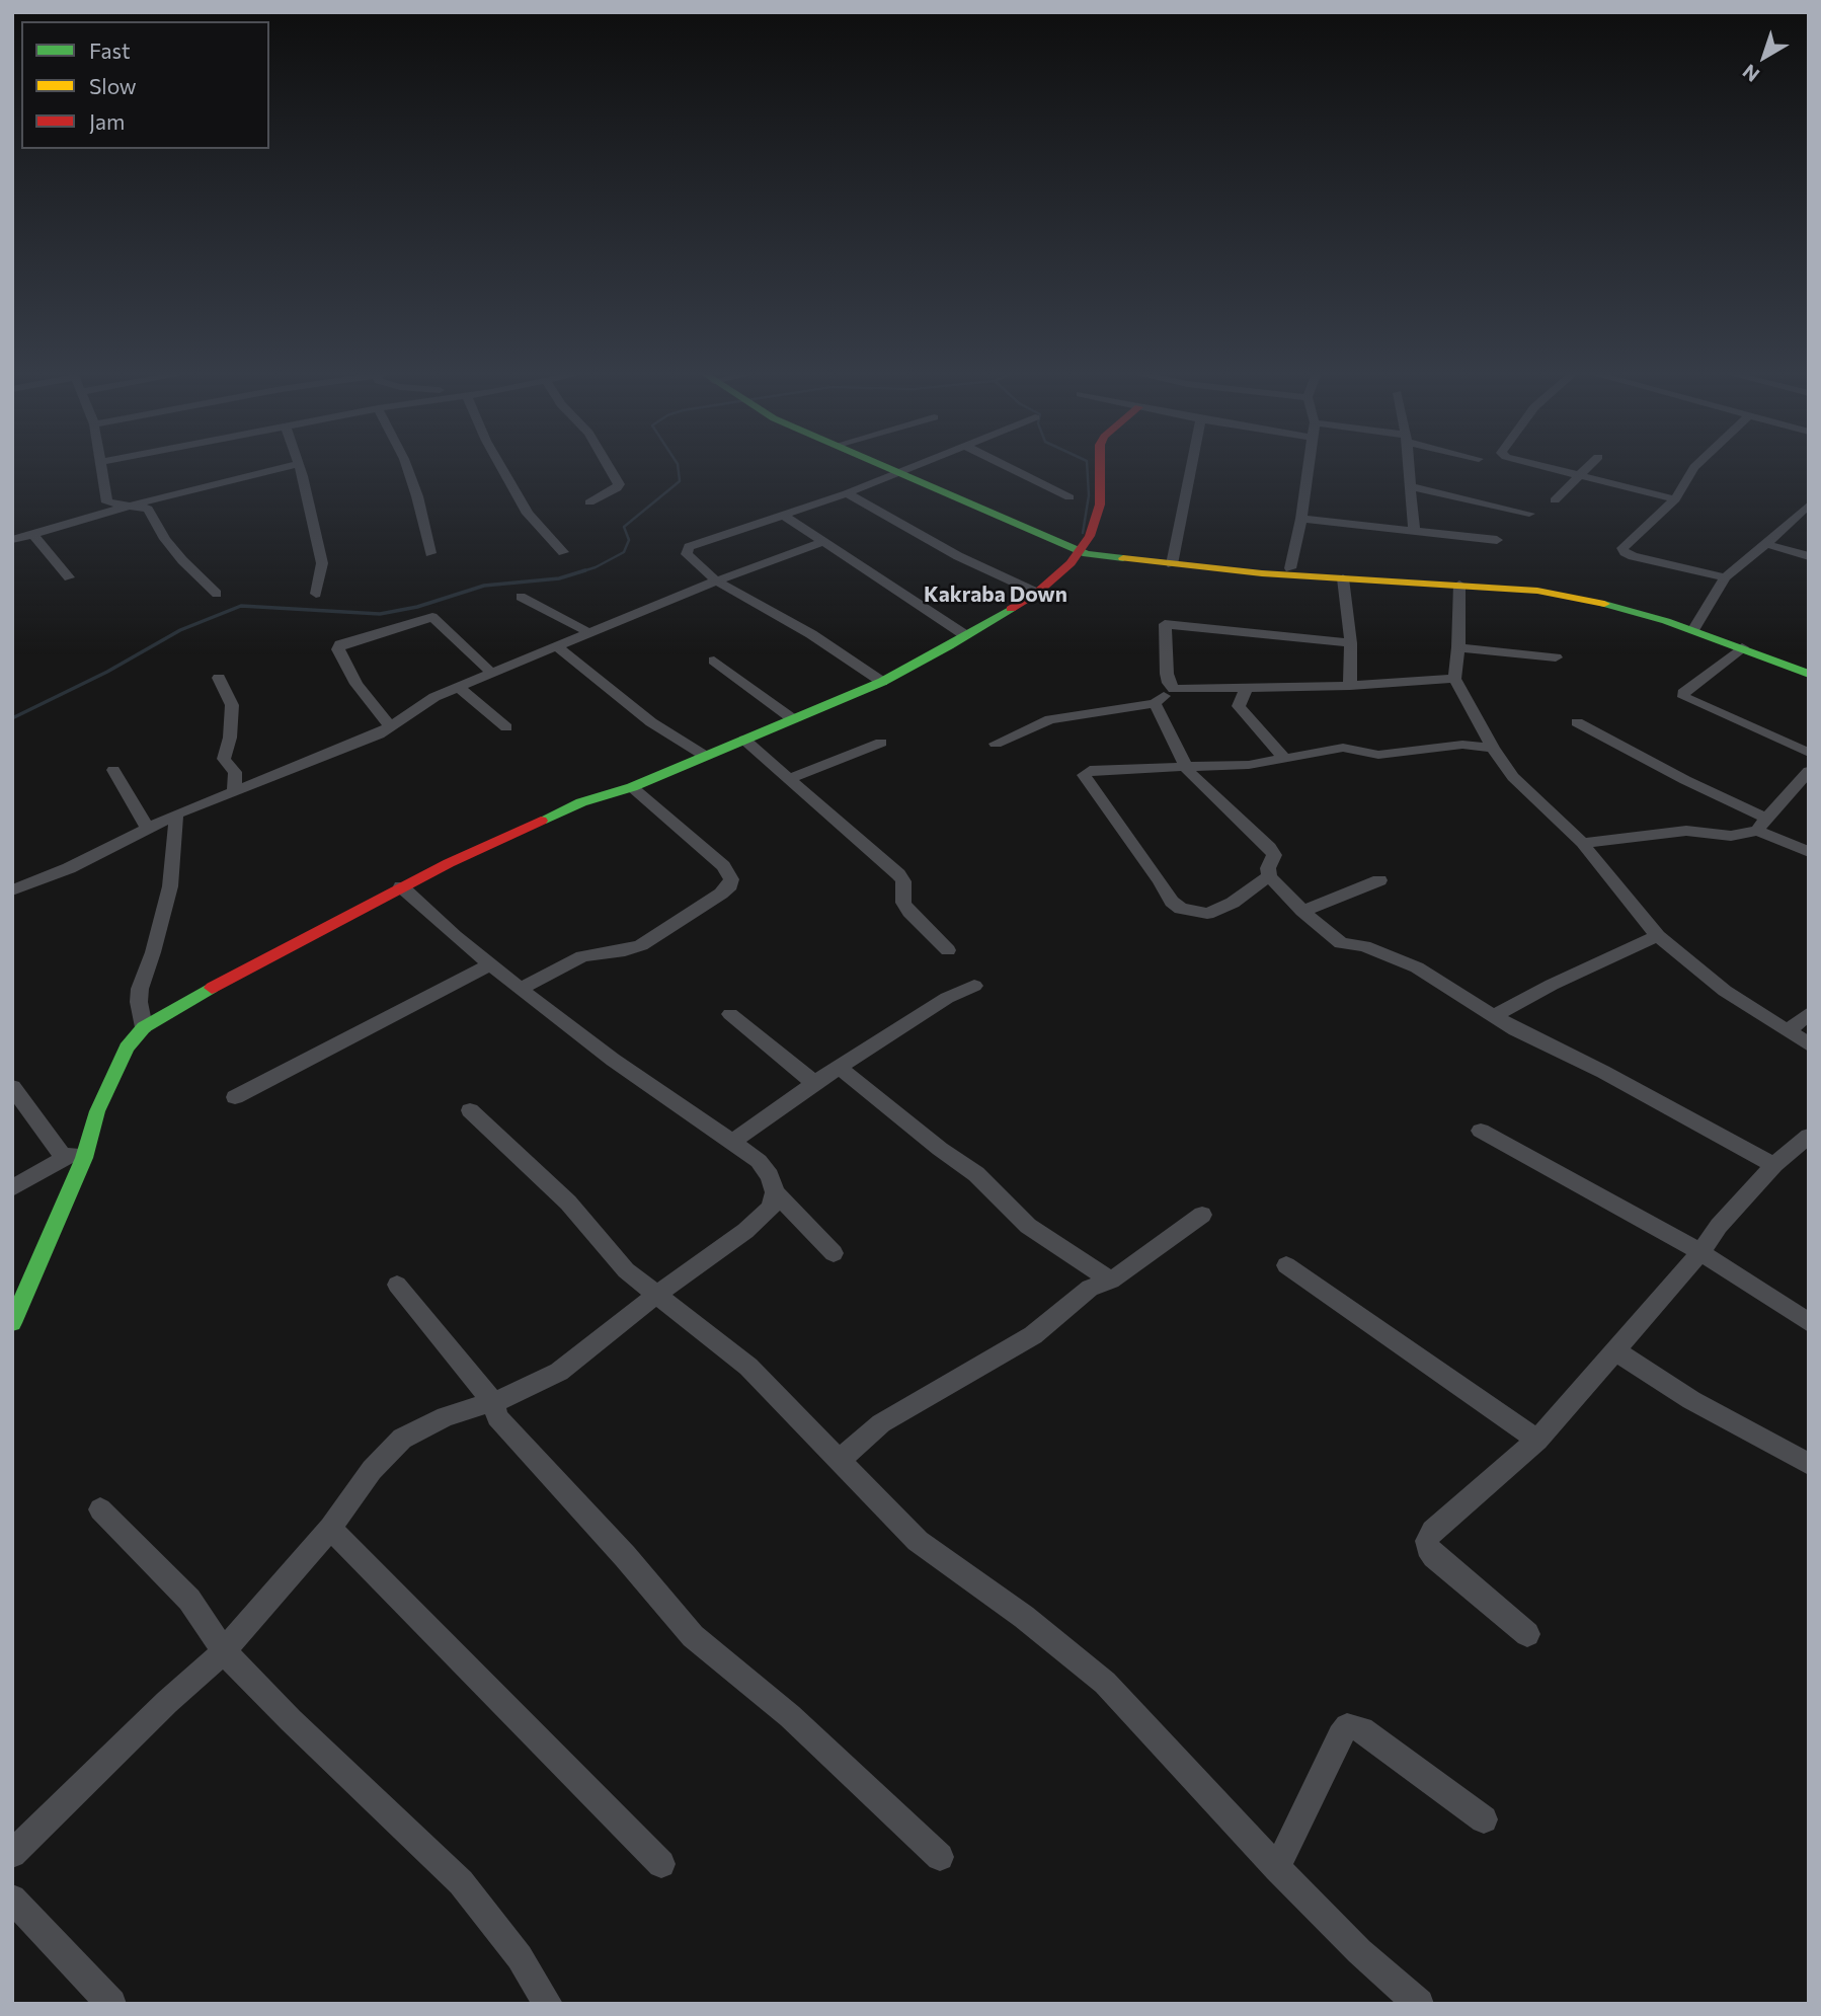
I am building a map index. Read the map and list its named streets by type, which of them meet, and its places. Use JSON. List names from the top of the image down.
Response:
{
  "districts": ["Kakraba Down"],
  "legend": ["Fast", "Slow", "Jam"],
  "north": "bottom left"
}
